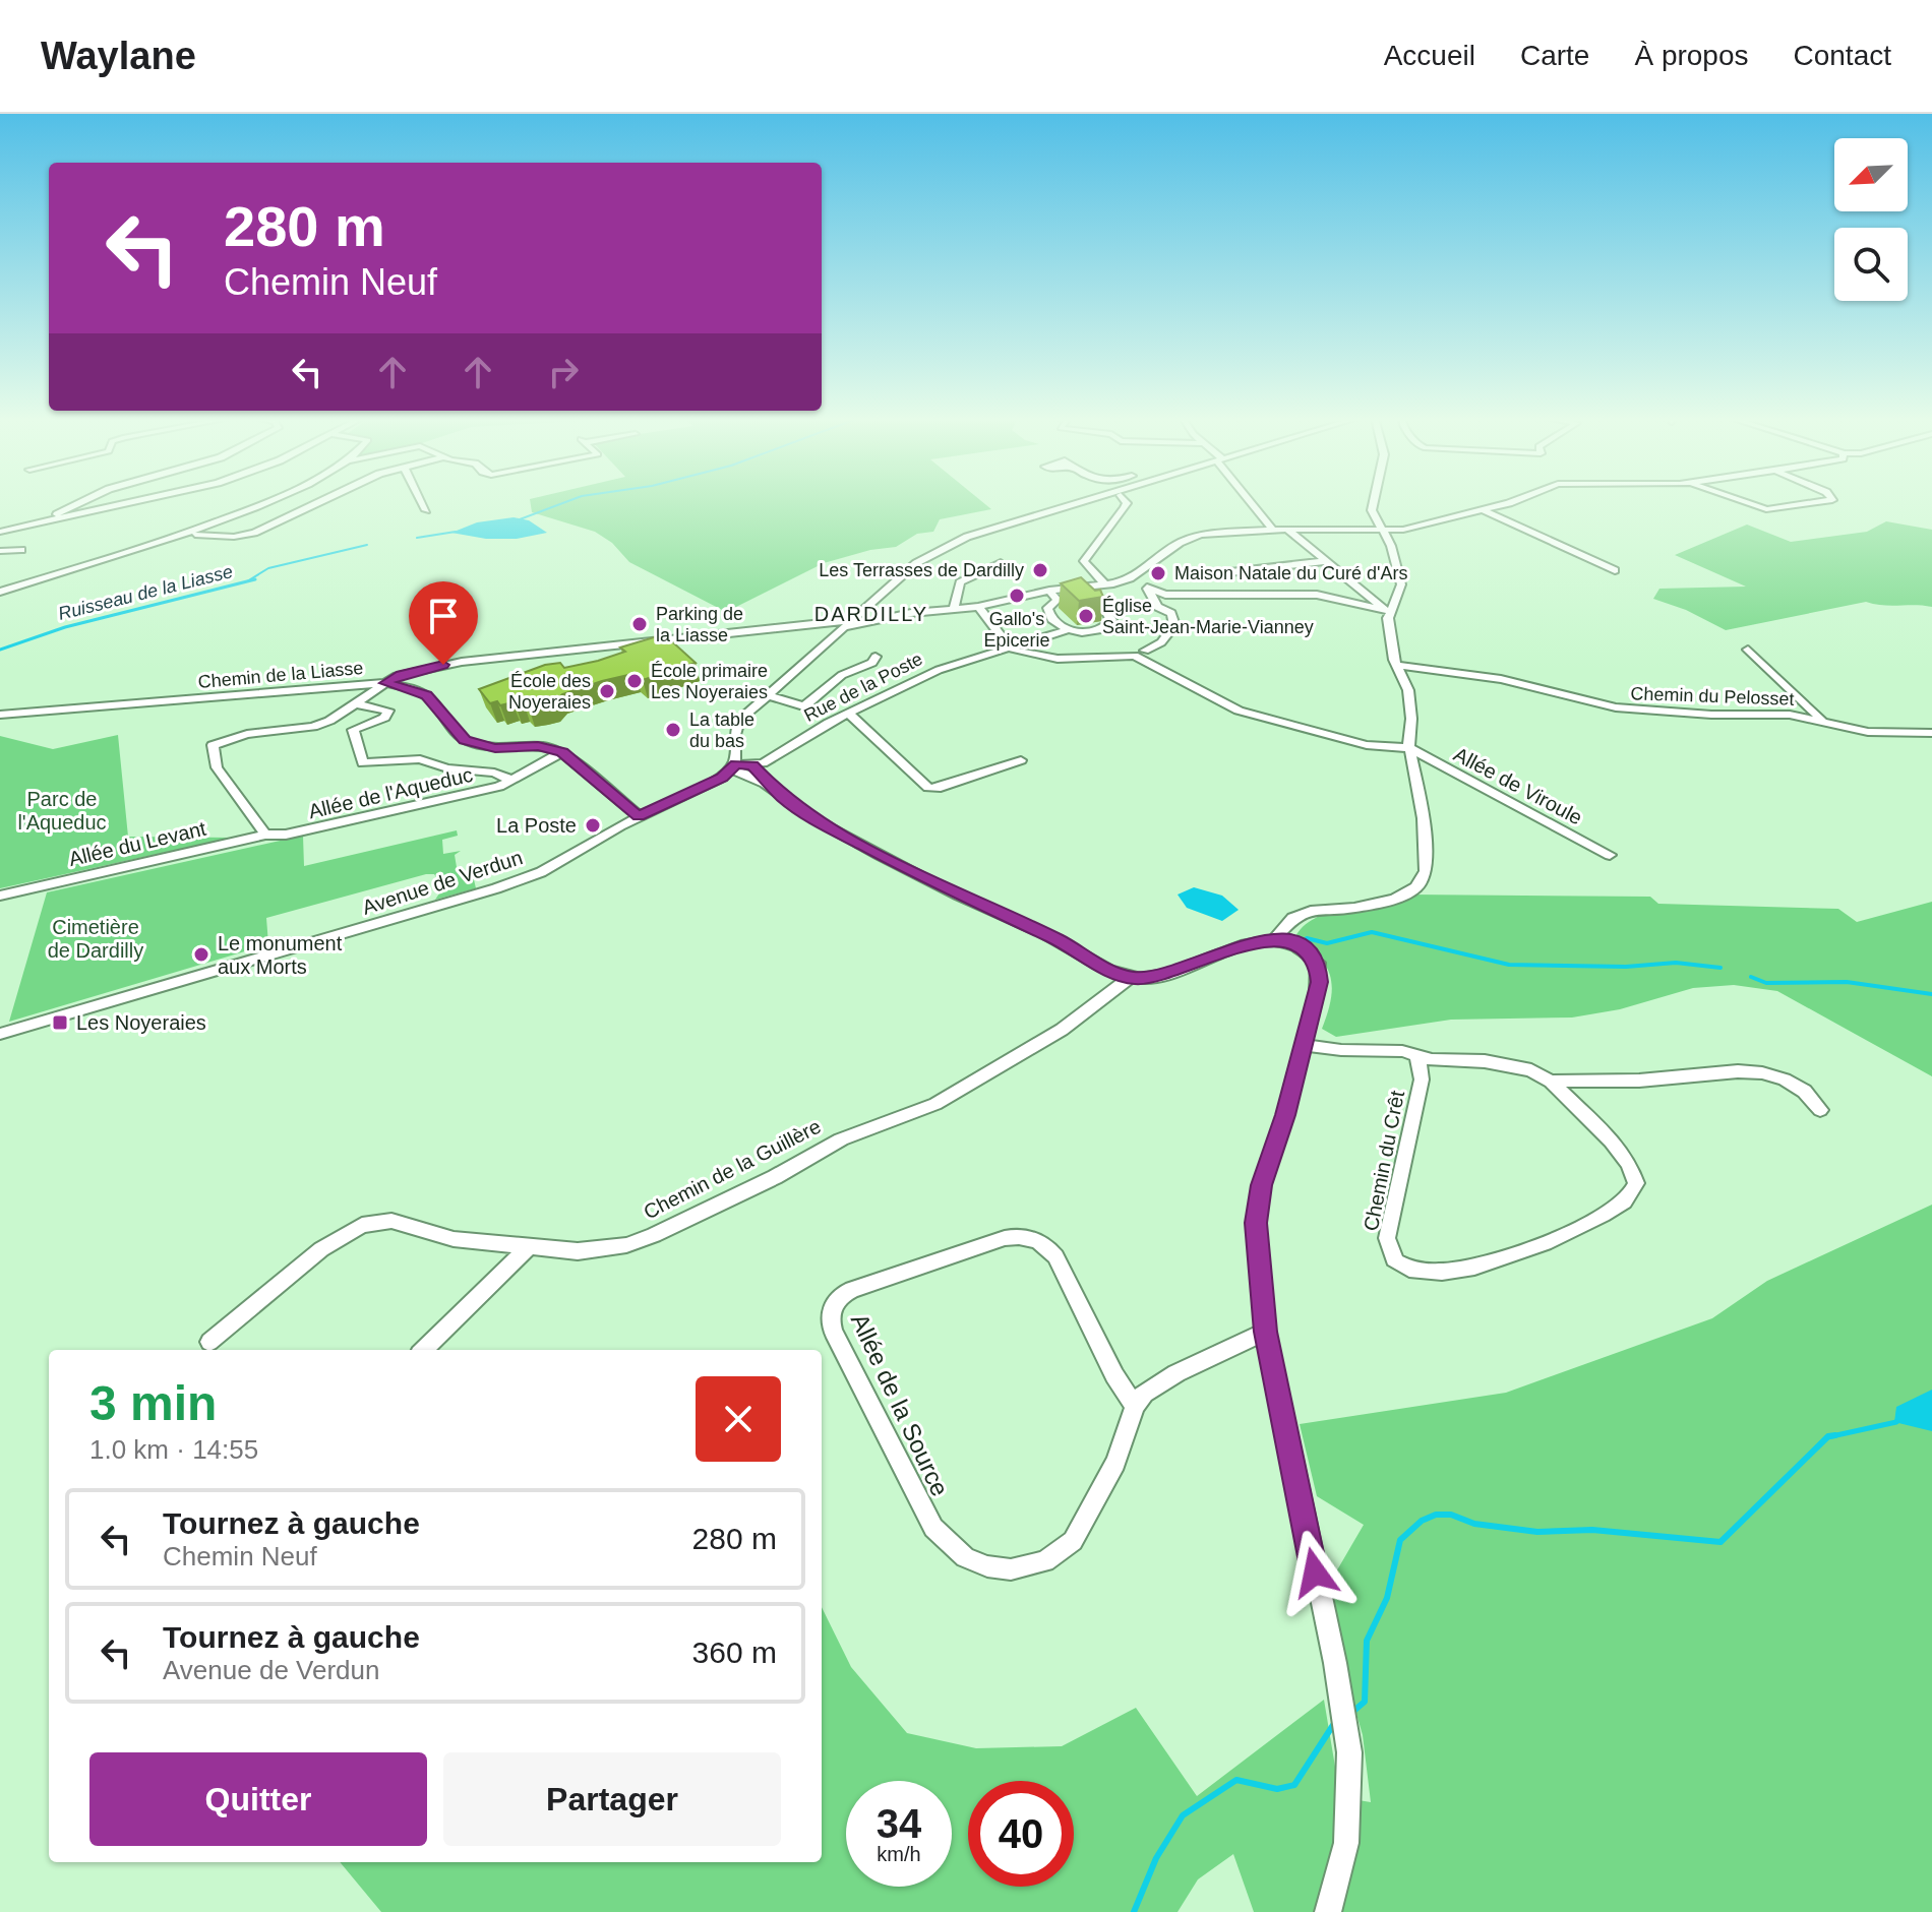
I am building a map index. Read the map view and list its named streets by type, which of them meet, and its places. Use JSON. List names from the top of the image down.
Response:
{
  "streets": {
    "street": [
      "Chemin de la Liasse",
      "Rue de la Poste",
      "Chemin du Pelosset",
      "Allée de Viroule",
      "Allée de l'Aqueduc",
      "Allée du Levant",
      "Avenue de Verdun",
      "Chemin du Crêt",
      "Chemin de la Guillère",
      "Allée de la Source"
    ]
  },
  "crossings": [
    ["Chemin de la Liasse", "Rue de la Poste"],
    ["Allée de l'Aqueduc", "Allée du Levant"]
  ],
  "districts": ["DARDILLY"],
  "water": ["Ruisseau de la Liasse"],
  "parks": ["Parc de l'Aqueduc", "Cimetière de Dardilly"],
  "places": {
    "other": [
      "Les Terrasses de Dardilly",
      "Maison Natale du Curé d'Ars",
      "Gallo's Epicerie",
      "Église Saint-Jean-Marie-Vianney",
      "Parking de la Liasse",
      "École primaire Les Noyeraies",
      "École des Noyeraies",
      "La table du bas",
      "La Poste",
      "Le monument aux Morts"
    ],
    "transit": ["Les Noyeraies"]
  },
  "north": "bottom left",
  "page": {
    "header": "Waylane",
    "nav": [
      "Accueil",
      "Carte",
      "À propos",
      "Contact"
    ],
    "turn": ["280 m", "Chemin Neuf"],
    "heading": ["3 min", "1.0 km · 14:55"],
    "list": [
      {
        "name": "Tournez à gauche",
        "note": "Chemin Neuf",
        "value": "280 m"
      },
      {
        "name": "Tournez à gauche",
        "note": "Avenue de Verdun",
        "value": "360 m"
      }
    ],
    "buttons": ["Quitter", "Partager"],
    "speed": "34 km/h",
    "limit": "40"
  }
}
